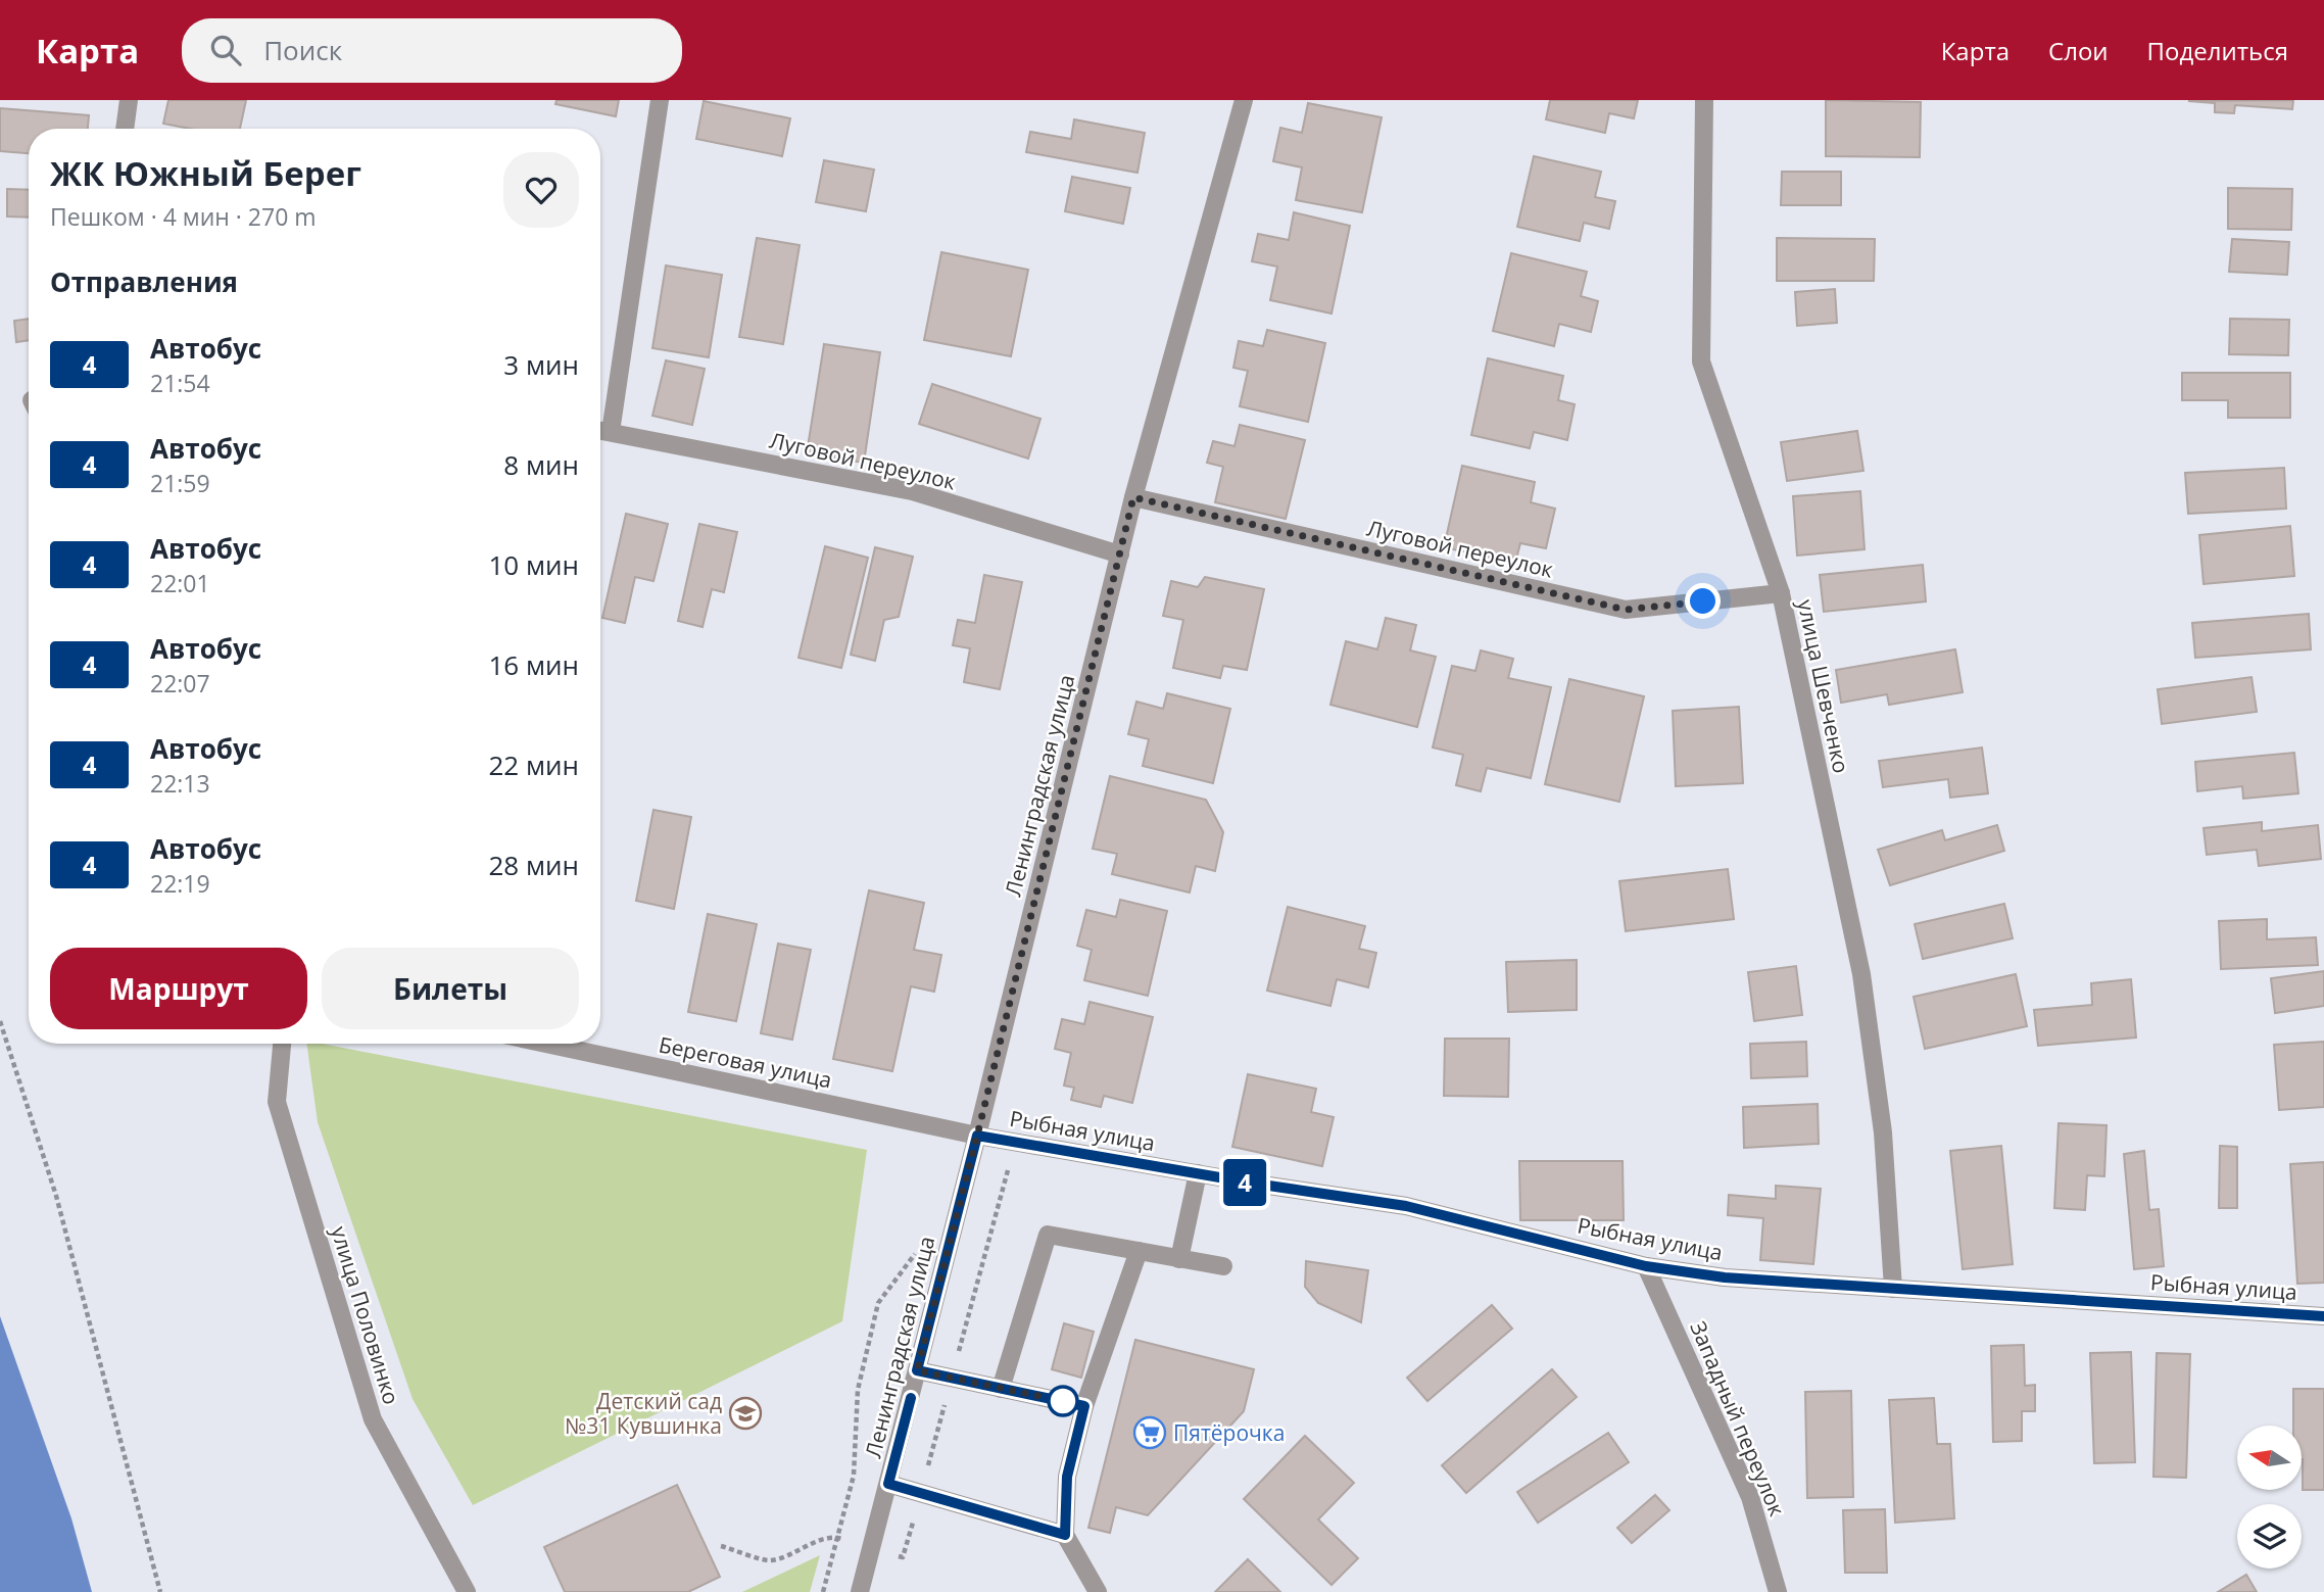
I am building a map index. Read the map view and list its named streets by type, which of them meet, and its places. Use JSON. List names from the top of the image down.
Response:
{
  "streets": {
    "street": [
      "Луговой переулок",
      "улица Шевченко",
      "Ленинградская улица",
      "Береговая улица",
      "Рыбная улица",
      "улица Половинко",
      "Западный переулок"
    ]
  },
  "crossings": [
    ["Луговой переулок", "улица Шевченко"],
    ["Луговой переулок", "Ленинградская улица"],
    ["улица Шевченко", "Рыбная улица"],
    ["Ленинградская улица", "Береговая улица"],
    ["Ленинградская улица", "Рыбная улица"],
    ["Береговая улица", "Рыбная улица"],
    ["Рыбная улица", "Западный переулок"]
  ],
  "places": {
    "school or university": ["Детский сад №31 Кувшинка"],
    "supermarket": ["Пятёрочка"]
  },
  "lines": ["bus line 4"],
  "north": "left",
  "page": {
    "header": "Карта",
    "search": "Поиск",
    "nav": ["Карта", "Слои", "Поделиться"],
    "on_map": "4",
    "heading": [
      ["ЖК Южный Берег", "Пешком · 4 мин · 270 m"],
      "Отправления"
    ],
    "list": [
      {
        "mark": "4",
        "name": "Автобус",
        "note": "21:54",
        "value": "3 мин"
      },
      {
        "mark": "4",
        "name": "Автобус",
        "note": "21:59",
        "value": "8 мин"
      },
      {
        "mark": "4",
        "name": "Автобус",
        "note": "22:01",
        "value": "10 мин"
      },
      {
        "mark": "4",
        "name": "Автобус",
        "note": "22:07",
        "value": "16 мин"
      },
      {
        "mark": "4",
        "name": "Автобус",
        "note": "22:13",
        "value": "22 мин"
      },
      {
        "mark": "4",
        "name": "Автобус",
        "note": "22:19",
        "value": "28 мин"
      }
    ],
    "buttons": ["Маршрут", "Билеты"]
  }
}
